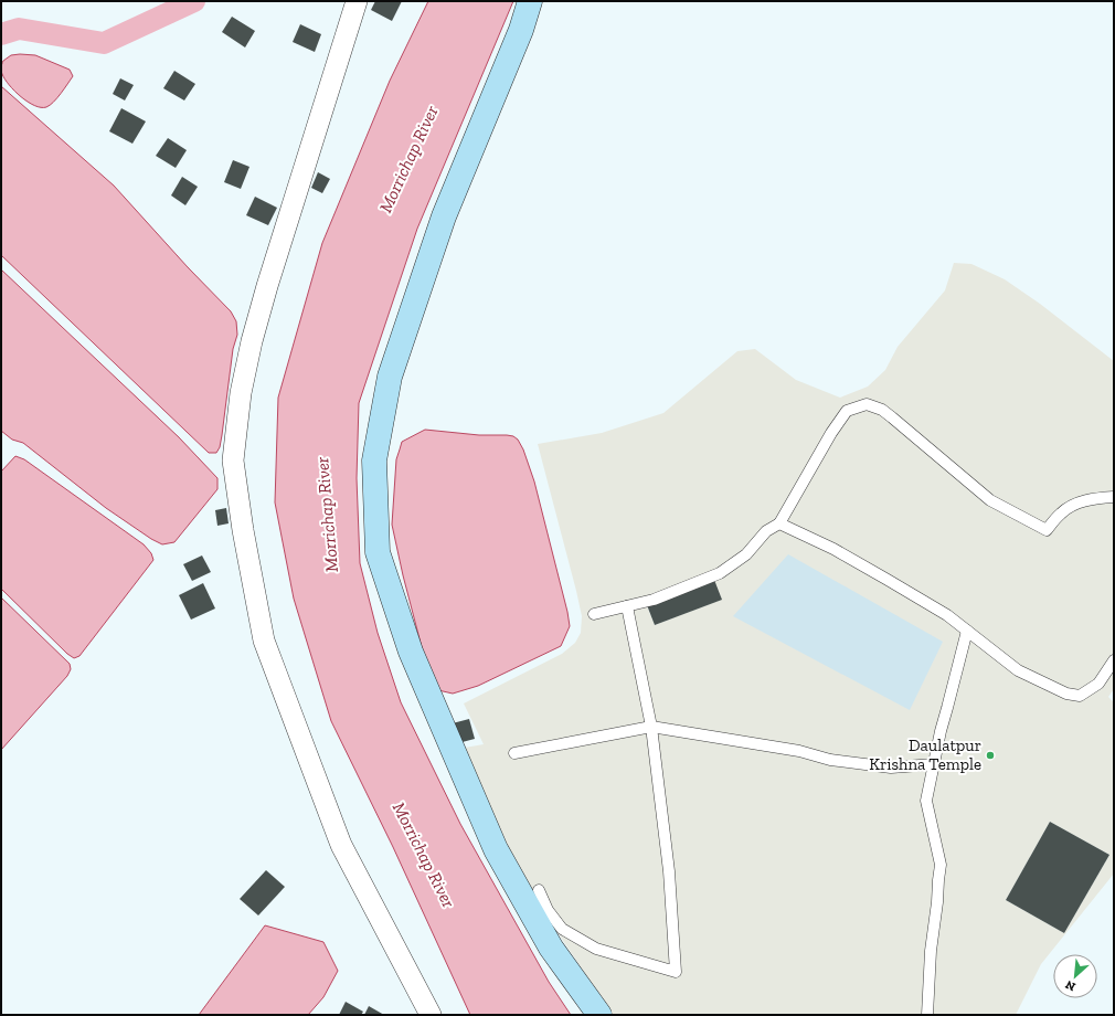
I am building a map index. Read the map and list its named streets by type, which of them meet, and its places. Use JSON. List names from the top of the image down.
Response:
{
  "water": ["Morrichap River"],
  "places": ["Daulatpur Krishna Temple"],
  "north": "bottom left"
}
